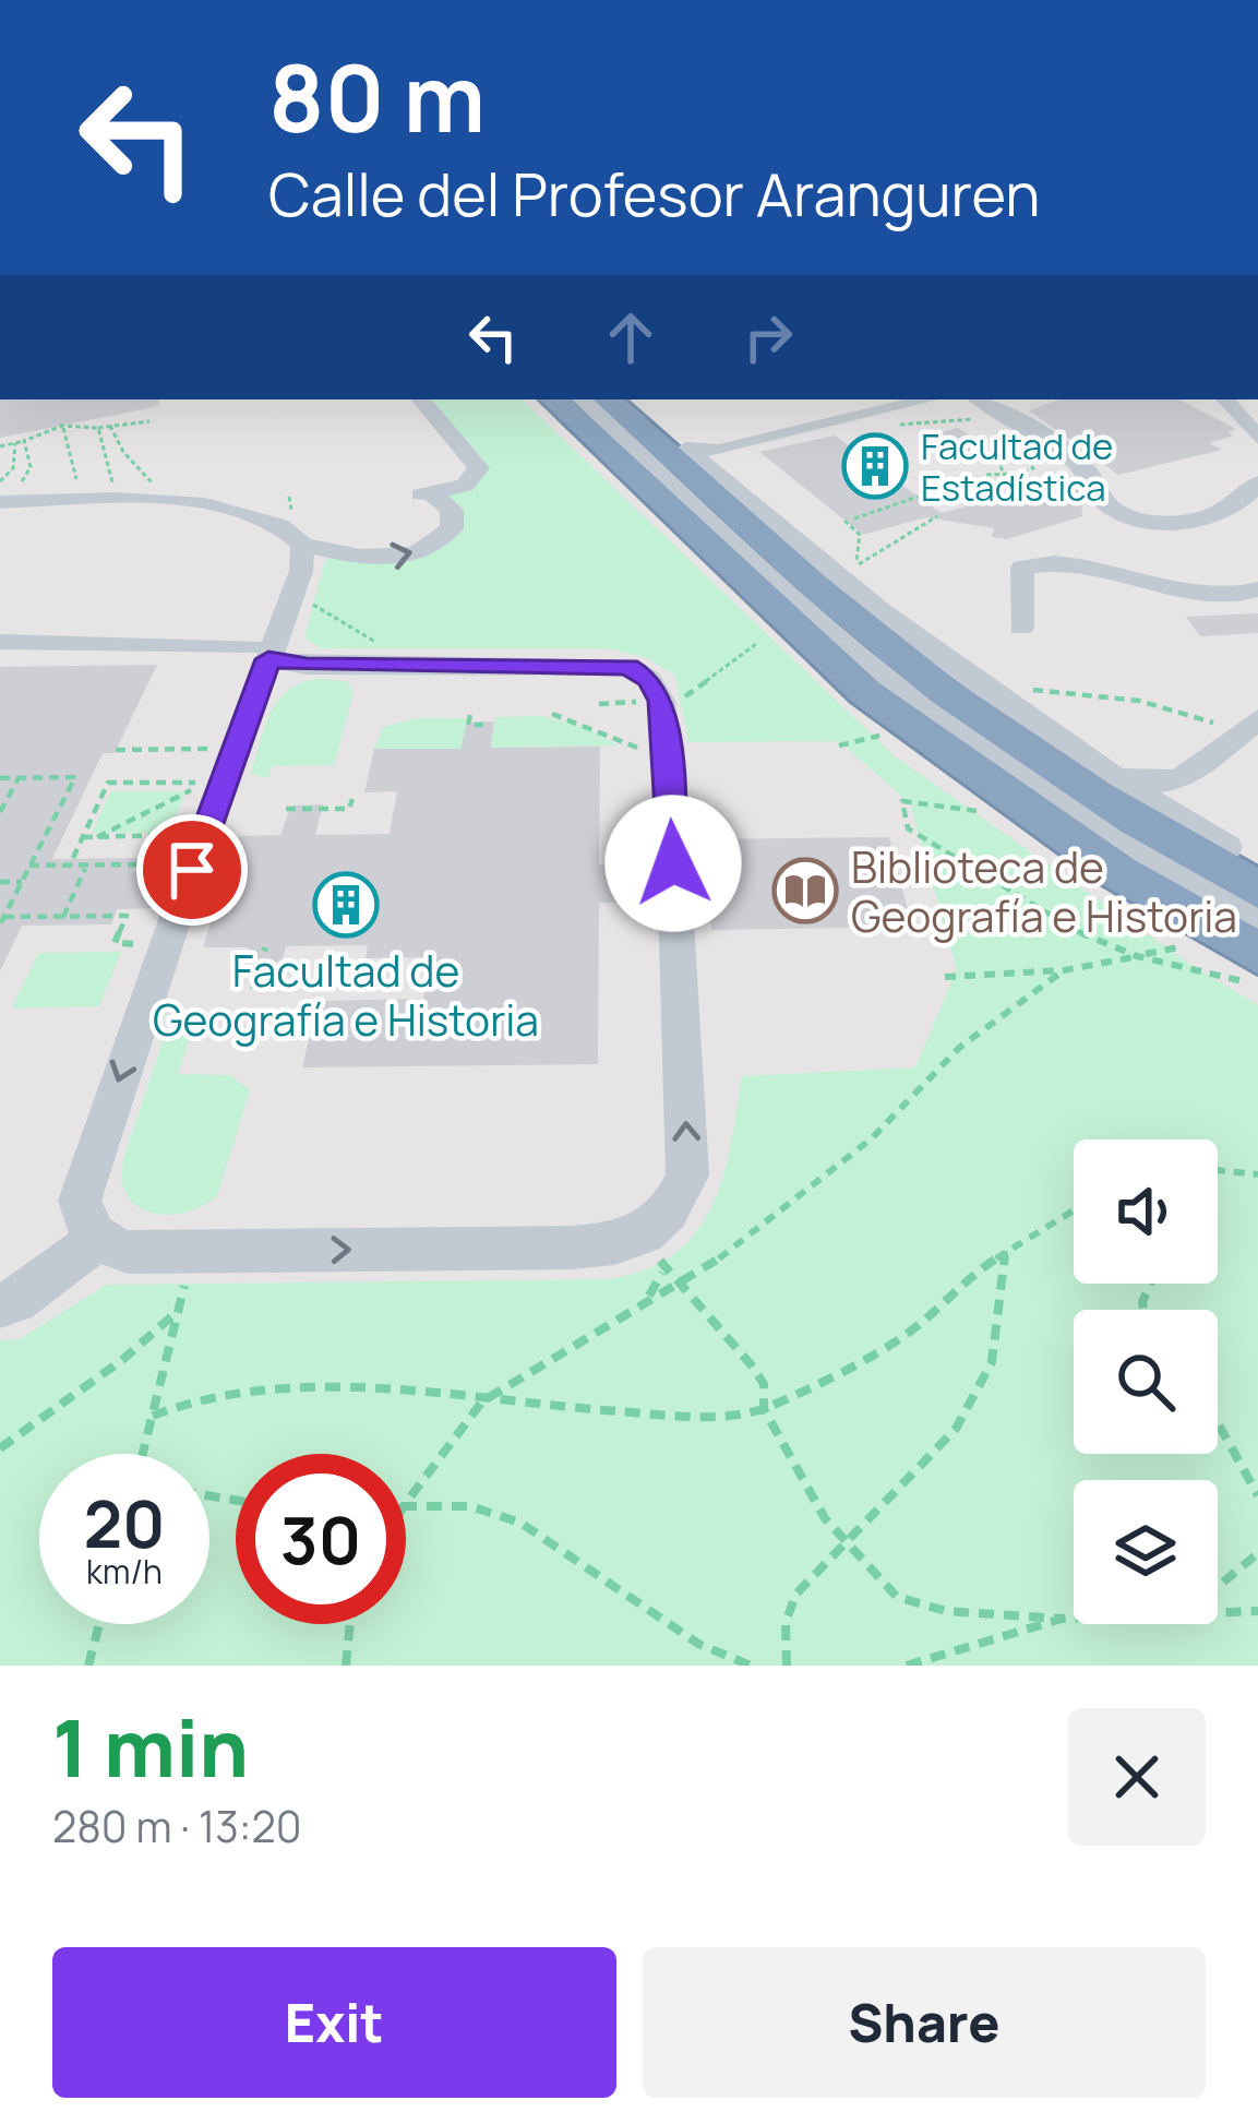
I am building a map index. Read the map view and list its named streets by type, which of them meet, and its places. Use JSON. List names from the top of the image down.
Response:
{
  "places": {
    "building": ["Facultad de Estadística", "Facultad de Geografía e Historia"],
    "library": ["Biblioteca de Geografía e Historia"]
  },
  "page": {
    "turn": ["80 m", "Calle del Profesor Aranguren"],
    "speed": "20 km/h",
    "limit": "30",
    "heading": ["1 min", "280 m · 13:20"],
    "buttons": ["Exit", "Share"]
  }
}
